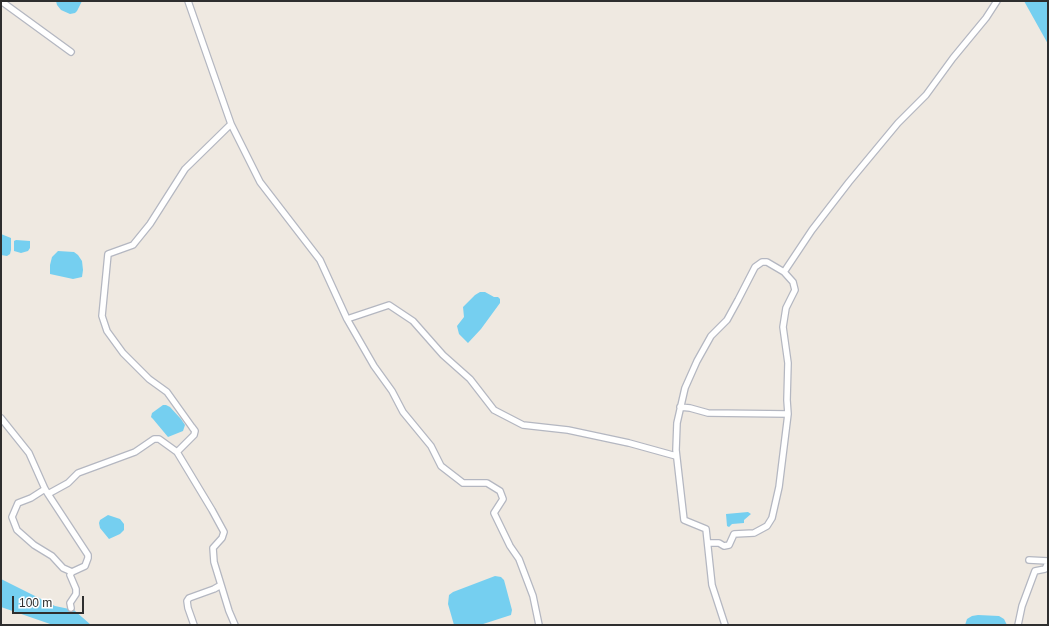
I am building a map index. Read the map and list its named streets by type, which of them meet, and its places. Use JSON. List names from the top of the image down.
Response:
{
  "scale_bar": "100 m"
}
